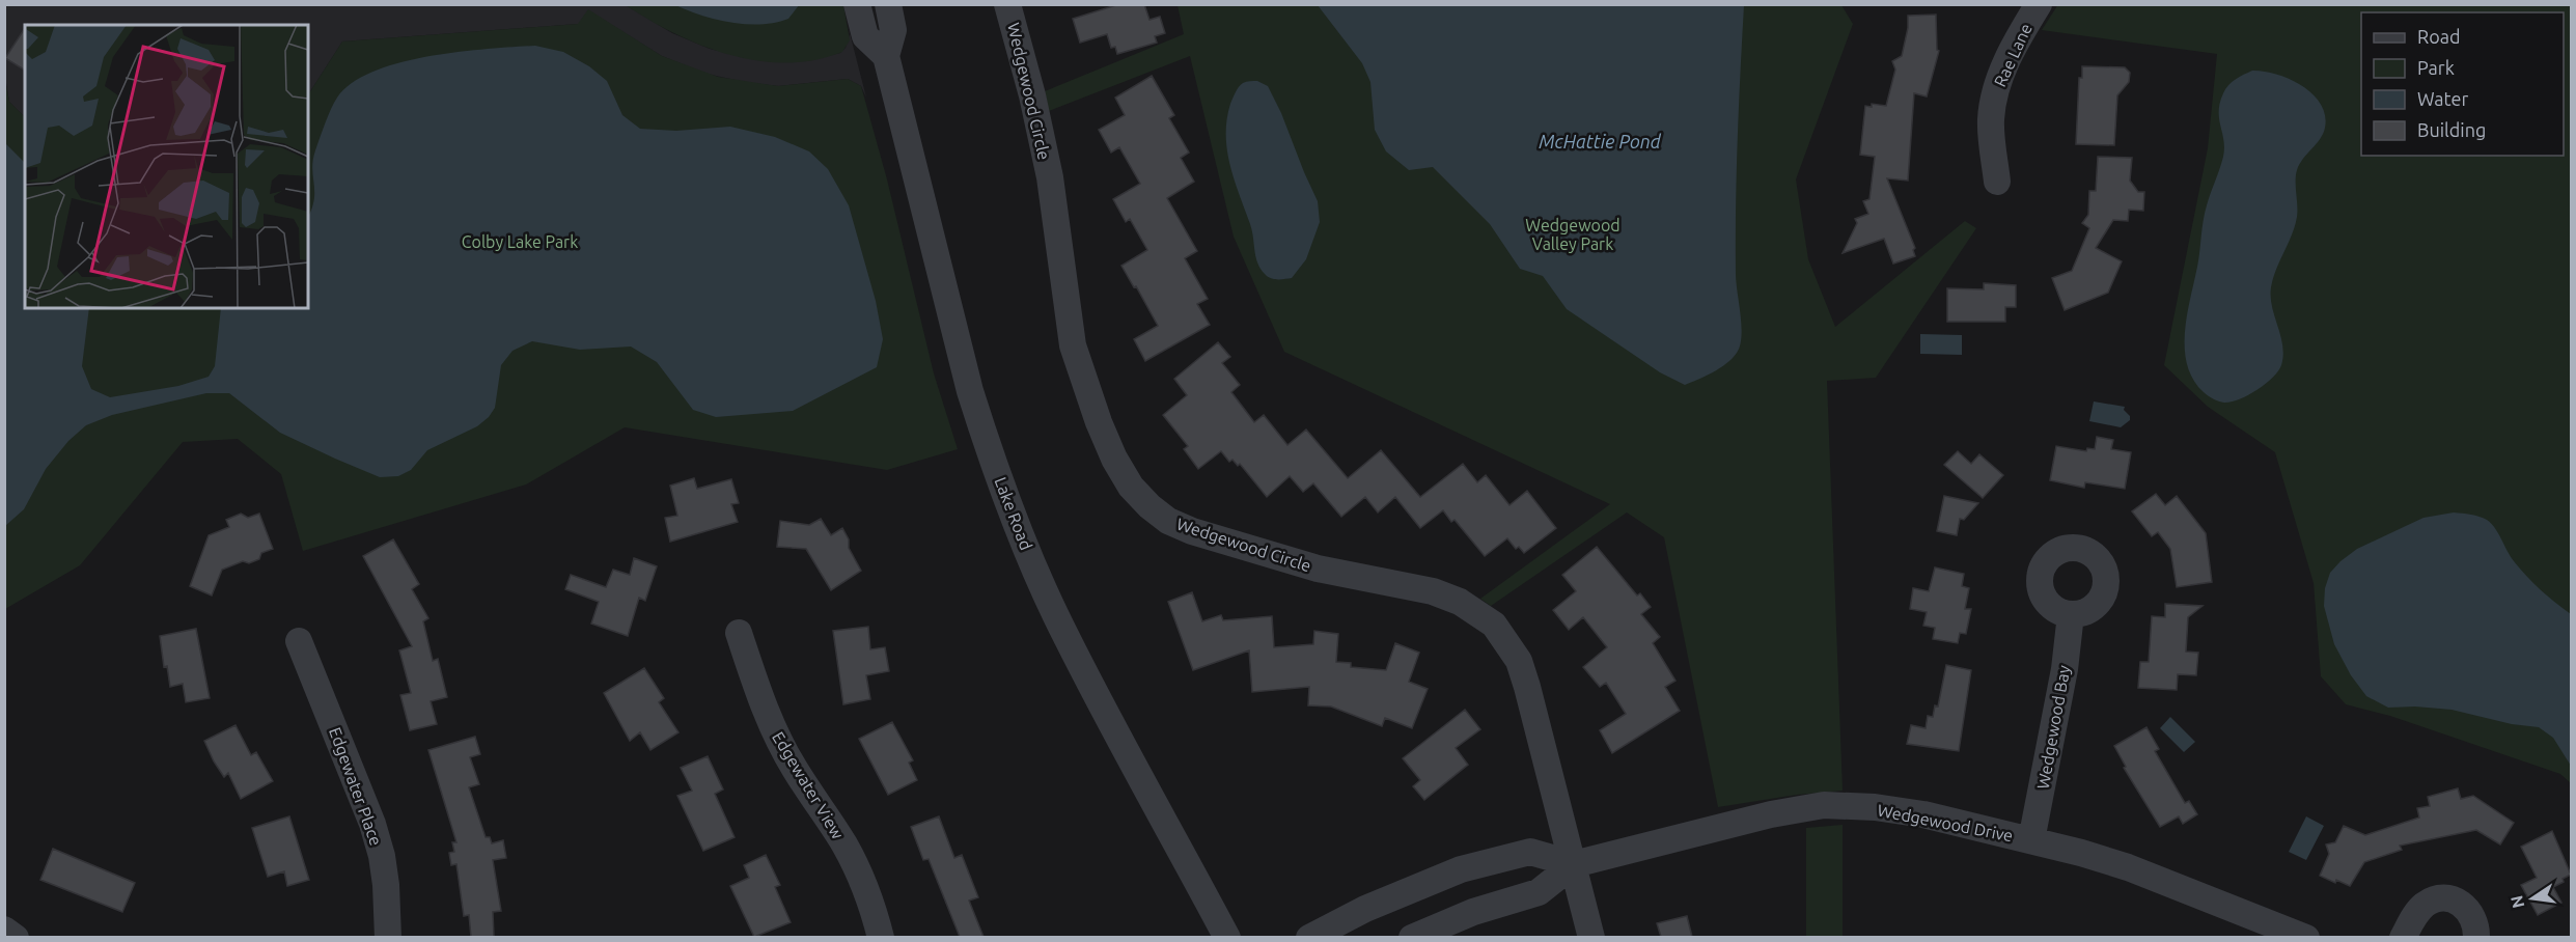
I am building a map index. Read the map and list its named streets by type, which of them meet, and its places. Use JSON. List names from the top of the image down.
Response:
{
  "streets": {
    "street": [
      "Rae Lane",
      "Wedgewood Circle",
      "Lake Road",
      "Wedgewood Bay",
      "Edgewater View",
      "Edgewater Place",
      "Wedgewood Drive"
    ]
  },
  "crossings": [
    ["Wedgewood Circle", "Wedgewood Drive"],
    ["Wedgewood Bay", "Wedgewood Drive"]
  ],
  "water": ["McHattie Pond"],
  "parks": ["Wedgewood Valley Park", "Colby Lake Park"],
  "legend": [
    "Road",
    "Park",
    "Water",
    "Building"
  ],
  "north": "left"
}
